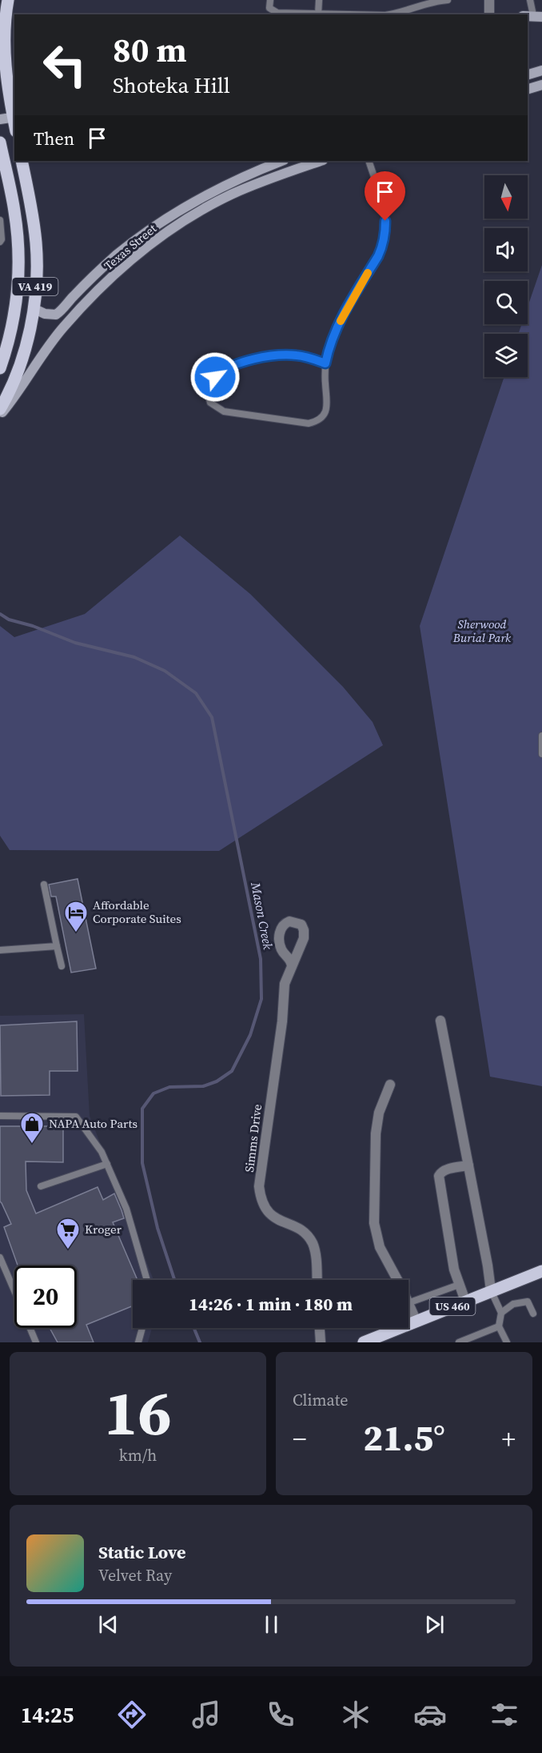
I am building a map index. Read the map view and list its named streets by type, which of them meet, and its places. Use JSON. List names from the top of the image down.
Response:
{
  "streets": {
    "main road": ["Texas Street", "VA 419", "US 460"],
    "street": ["Simms Drive"]
  },
  "crossings": [
    ["Texas Street", "VA 419"]
  ],
  "water": ["Mason Creek"],
  "parks": ["Sherwood Burial Park"],
  "places": {
    "hotel": ["Affordable Corporate Suites"],
    "shop": ["NAPA Auto Parts"],
    "supermarket": ["Kroger"]
  },
  "north": "bottom",
  "page": {
    "turn": ["80 m", "Shoteka Hill"],
    "then": "Then",
    "limit": "20",
    "trip": "14:26 · 1 min · 180 m",
    "tile": [
      ["16", "km/h"],
      "Climate"
    ],
    "heat": ["−", "21.5°", "+"],
    "song": ["Static Love", "Velvet Ray"],
    "tabs": "14:25"
  }
}
